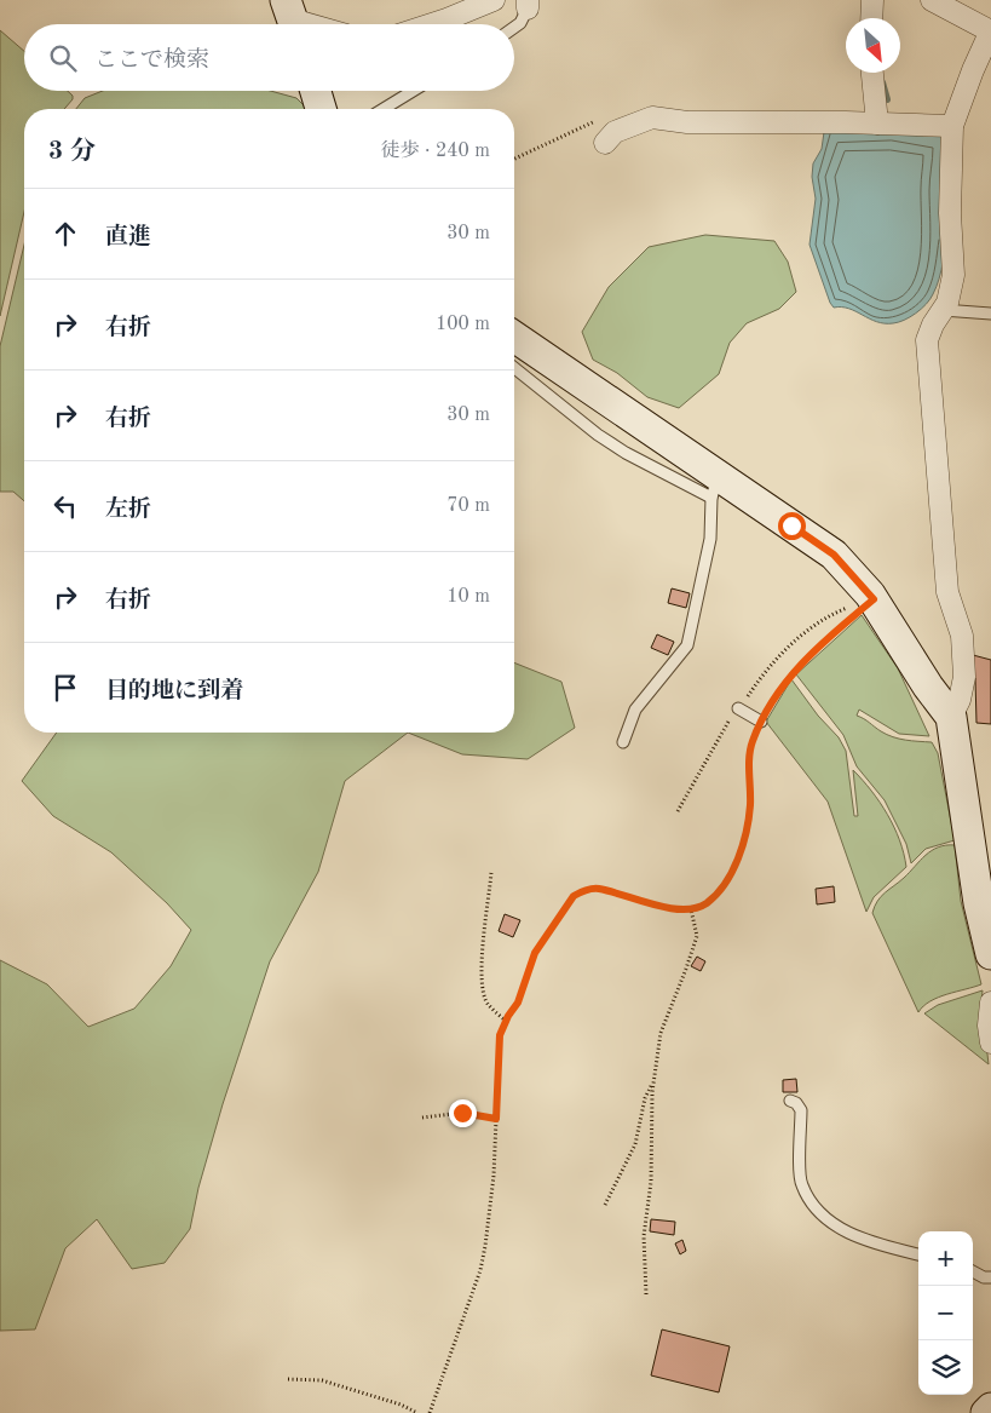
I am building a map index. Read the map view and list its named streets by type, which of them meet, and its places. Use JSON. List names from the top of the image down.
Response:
{
  "north": "bottom right",
  "page": {
    "search": "ここで検索",
    "heading": ["3 分", "徒歩 · 240 m"],
    "list": [
      ["直進", "30 m"],
      ["右折", "100 m"],
      ["右折", "30 m"],
      ["左折", "70 m"],
      ["右折", "10 m"],
      "目的地に到着"
    ],
    "map_buttons": ["+", "−"]
  }
}
